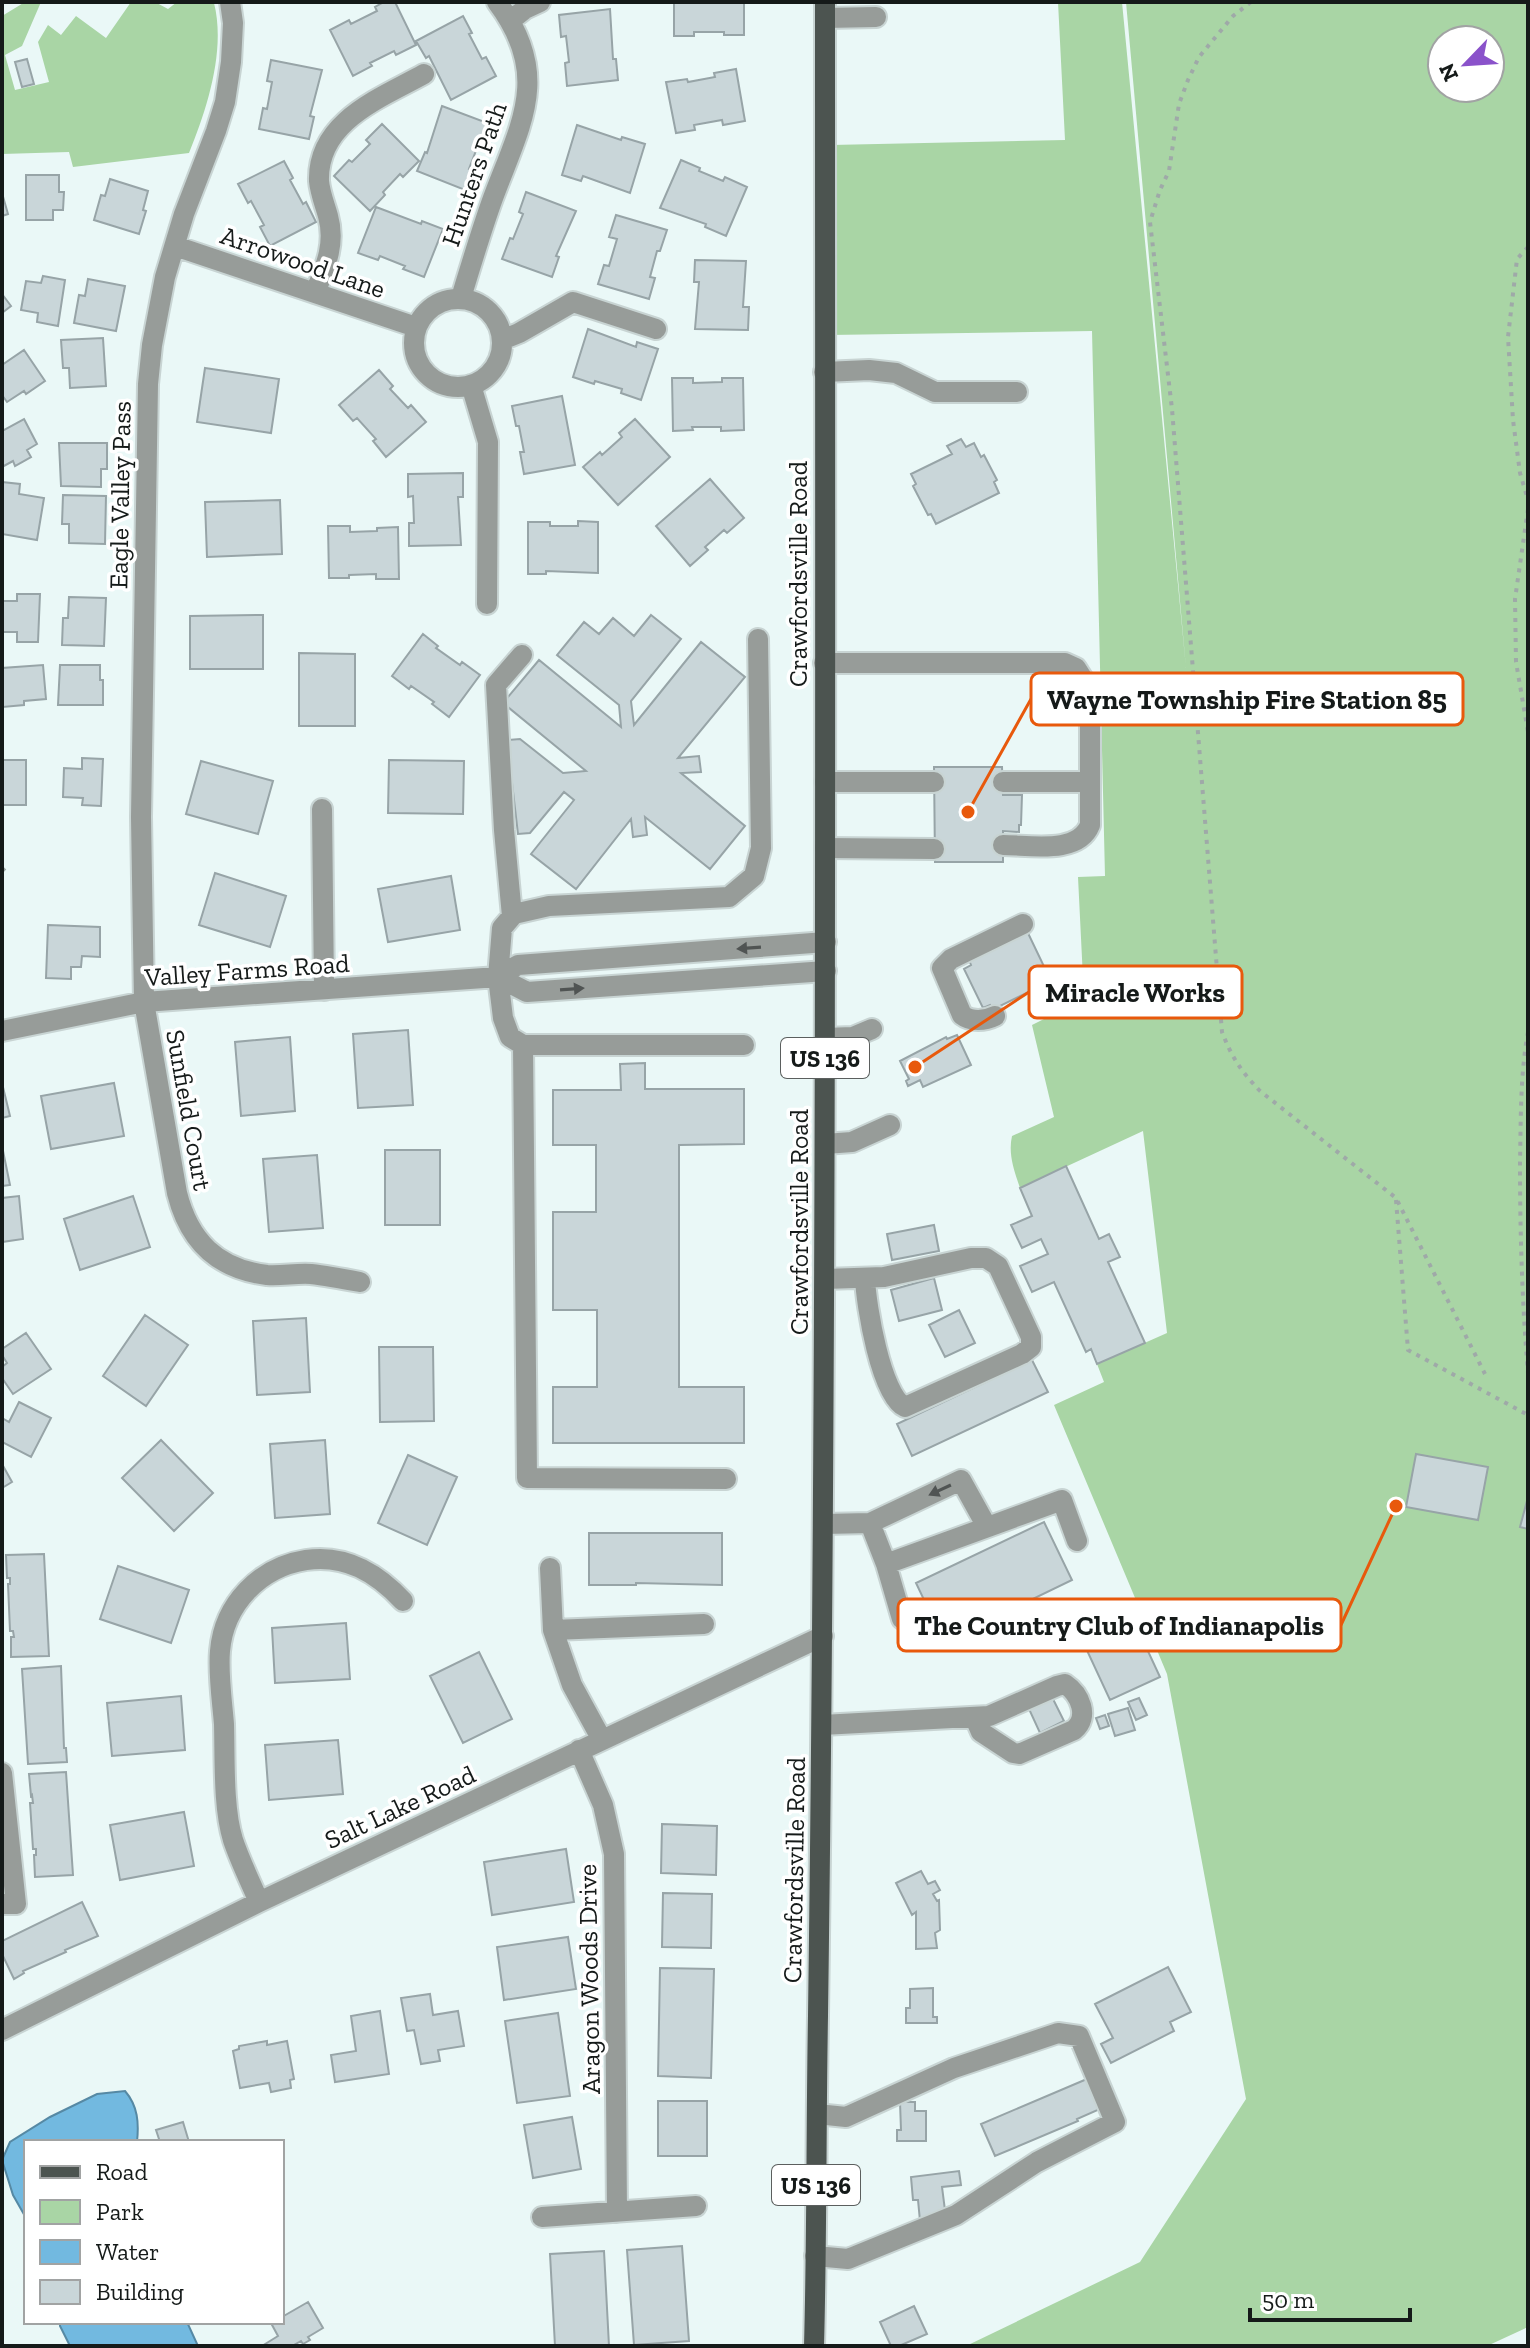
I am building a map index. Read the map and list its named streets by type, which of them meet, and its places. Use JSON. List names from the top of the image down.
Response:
{
  "streets": {
    "main road": ["Crawfordsville Road", "US 136"],
    "street": [
      "Hunters Path",
      "Arrowood Lane",
      "Eagle Valley Pass",
      "Valley Farms Road",
      "Sunfield Court",
      "Salt Lake Road",
      "Aragon Woods Drive"
    ]
  },
  "crossings": [
    ["Hunters Path", "Arrowood Lane"],
    ["Arrowood Lane", "Eagle Valley Pass"],
    ["Eagle Valley Pass", "Valley Farms Road"],
    ["Eagle Valley Pass", "Sunfield Court"],
    ["Crawfordsville Road", "Valley Farms Road"],
    ["Crawfordsville Road", "Salt Lake Road"],
    ["Valley Farms Road", "Sunfield Court"],
    ["Salt Lake Road", "Aragon Woods Drive"]
  ],
  "places": ["Wayne Township Fire Station 85", "Miracle Works", "The Country Club of Indianapolis"],
  "legend": [
    "Road",
    "Park",
    "Water",
    "Building"
  ],
  "scale_bar": "50 m",
  "north": "bottom left"
}
